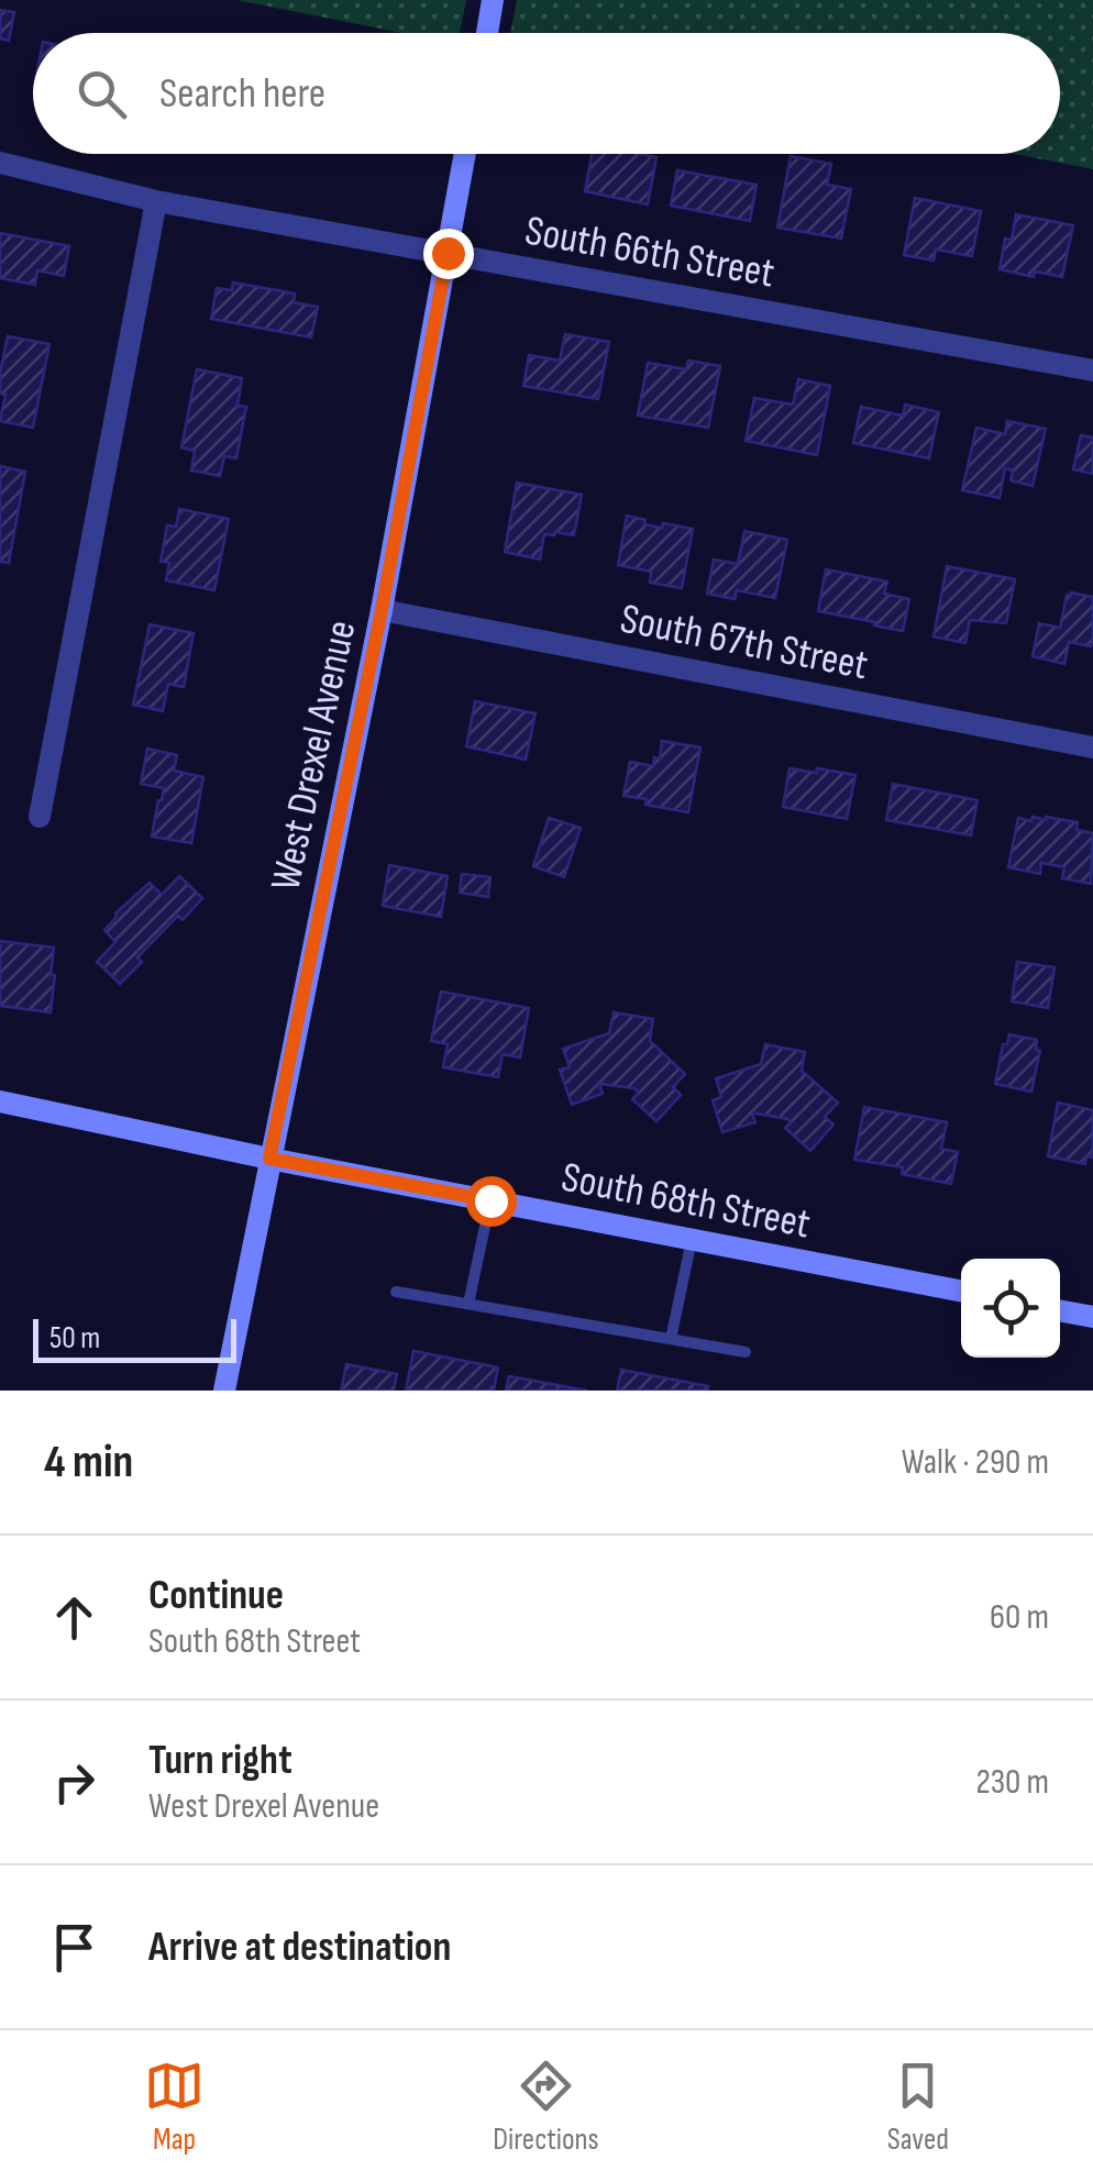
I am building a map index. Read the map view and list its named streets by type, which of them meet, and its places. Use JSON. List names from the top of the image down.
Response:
{
  "streets": {
    "street": [
      "South 66th Street",
      "South 67th Street",
      "West Drexel Avenue",
      "South 68th Street"
    ]
  },
  "crossings": [
    ["South 66th Street", "West Drexel Avenue"],
    ["South 67th Street", "West Drexel Avenue"],
    ["West Drexel Avenue", "South 68th Street"]
  ],
  "scale_bar": "50 m",
  "page": {
    "search": "Search here",
    "scale": "50 m",
    "heading": ["4 min", "Walk · 290 m"],
    "list": [
      ["Continue", "South 68th Street", "60 m"],
      ["Turn right", "West Drexel Avenue", "230 m"],
      "Arrive at destination"
    ],
    "nav": ["Map", "Directions", "Saved"]
  }
}
